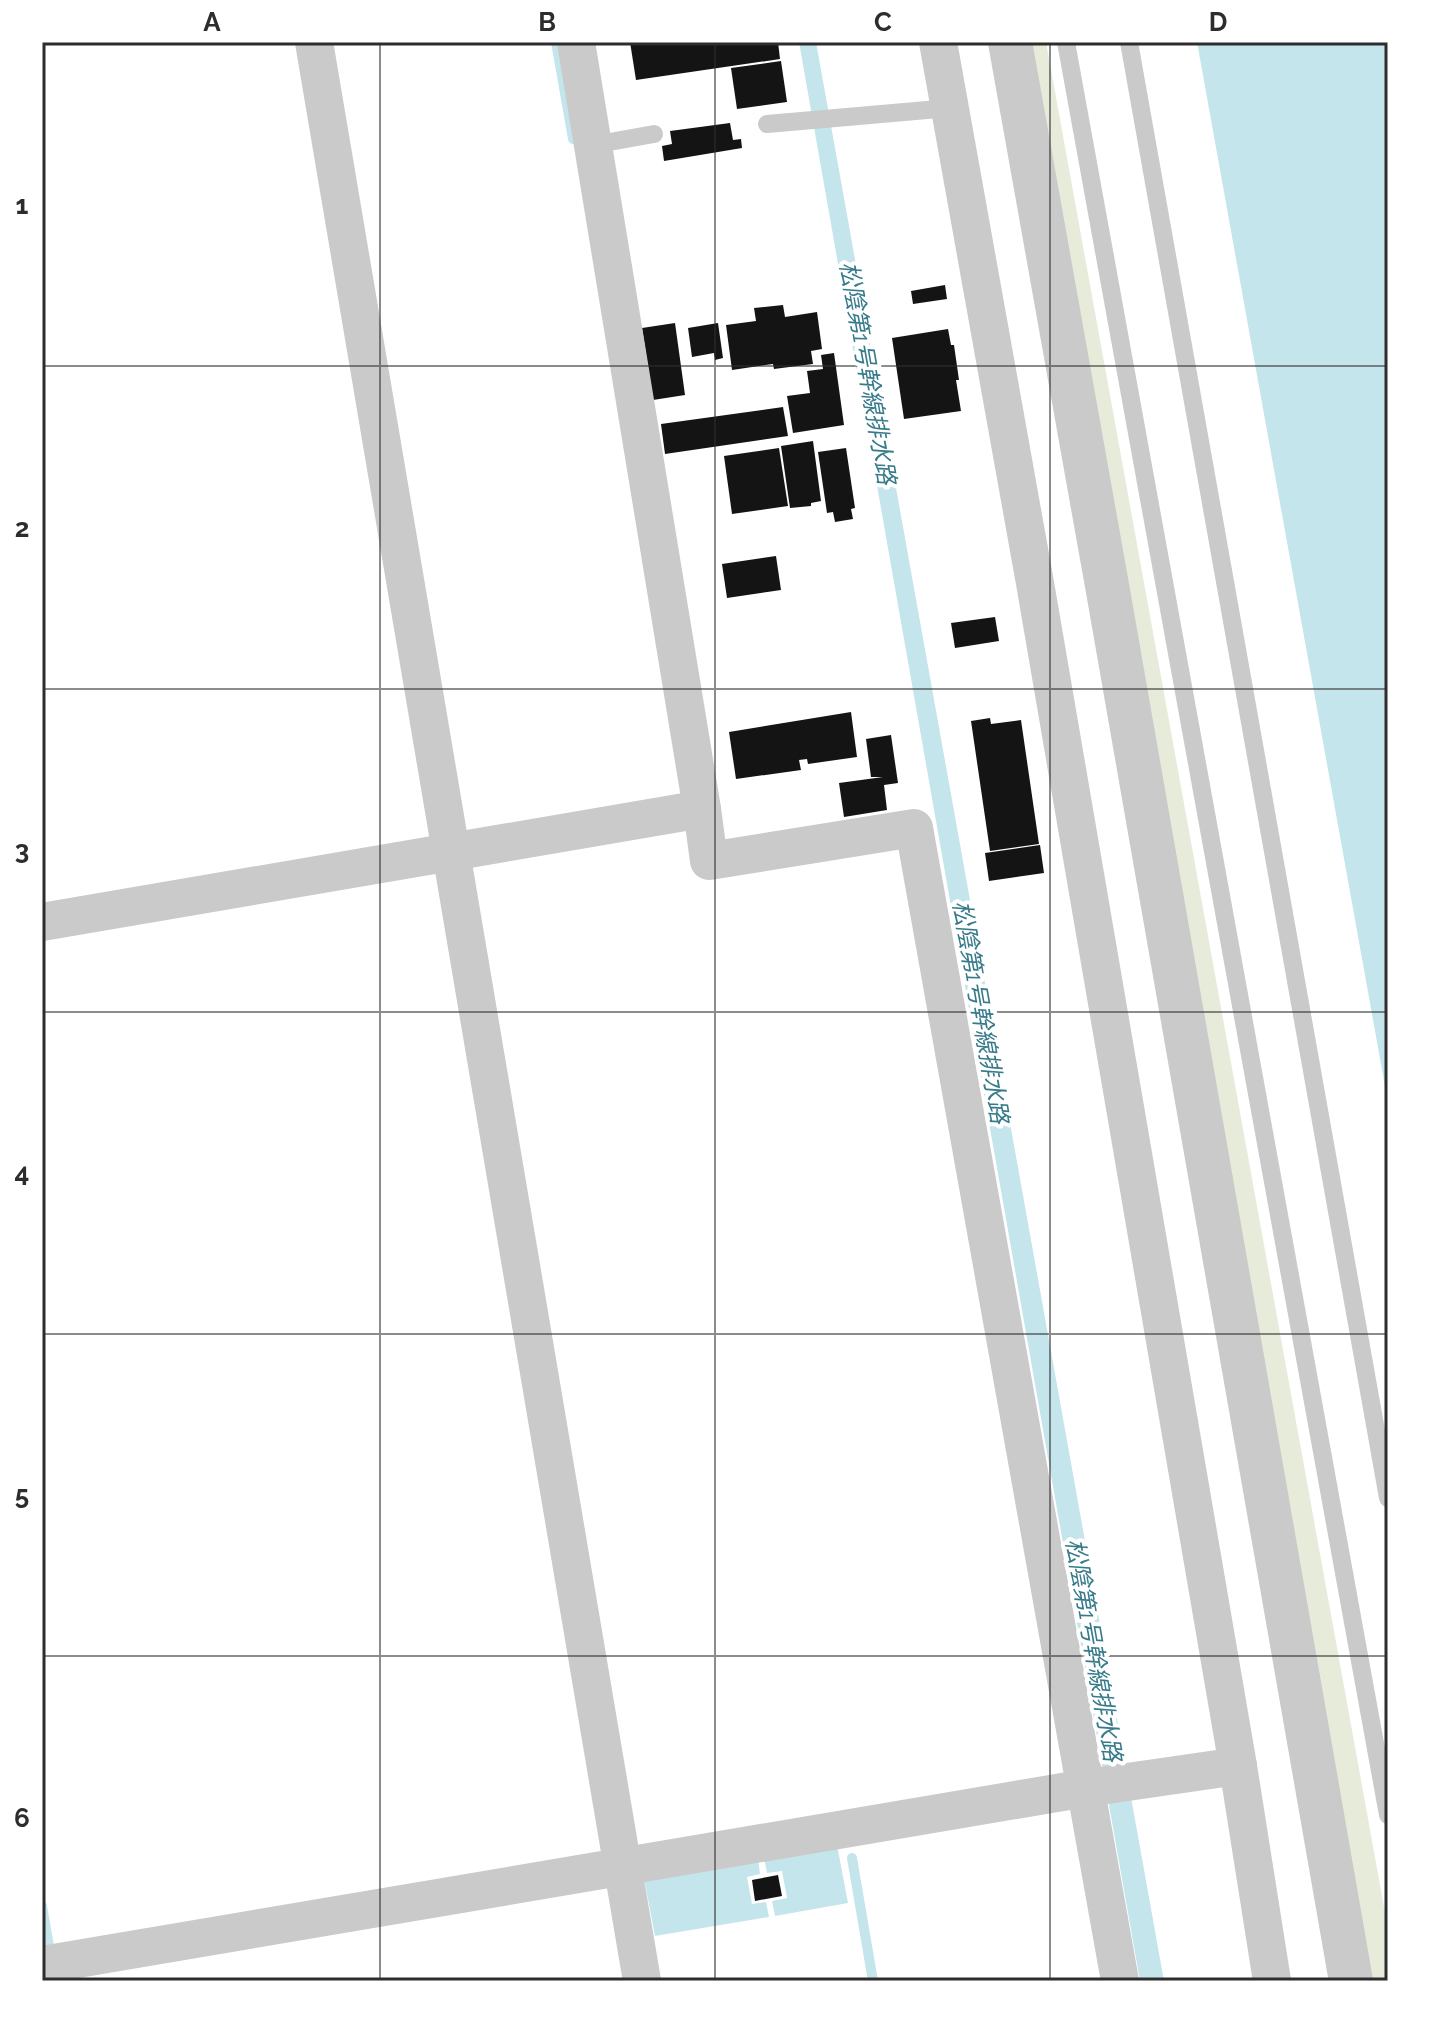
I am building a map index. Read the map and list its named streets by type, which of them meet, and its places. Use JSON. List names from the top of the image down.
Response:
{
  "water": ["松陰第1号幹線排水路"],
  "grid": {
    "columns": [
      "A",
      "B",
      "C",
      "D"
    ],
    "rows": [
      "1",
      "2",
      "3",
      "4",
      "5",
      "6"
    ]
  }
}
